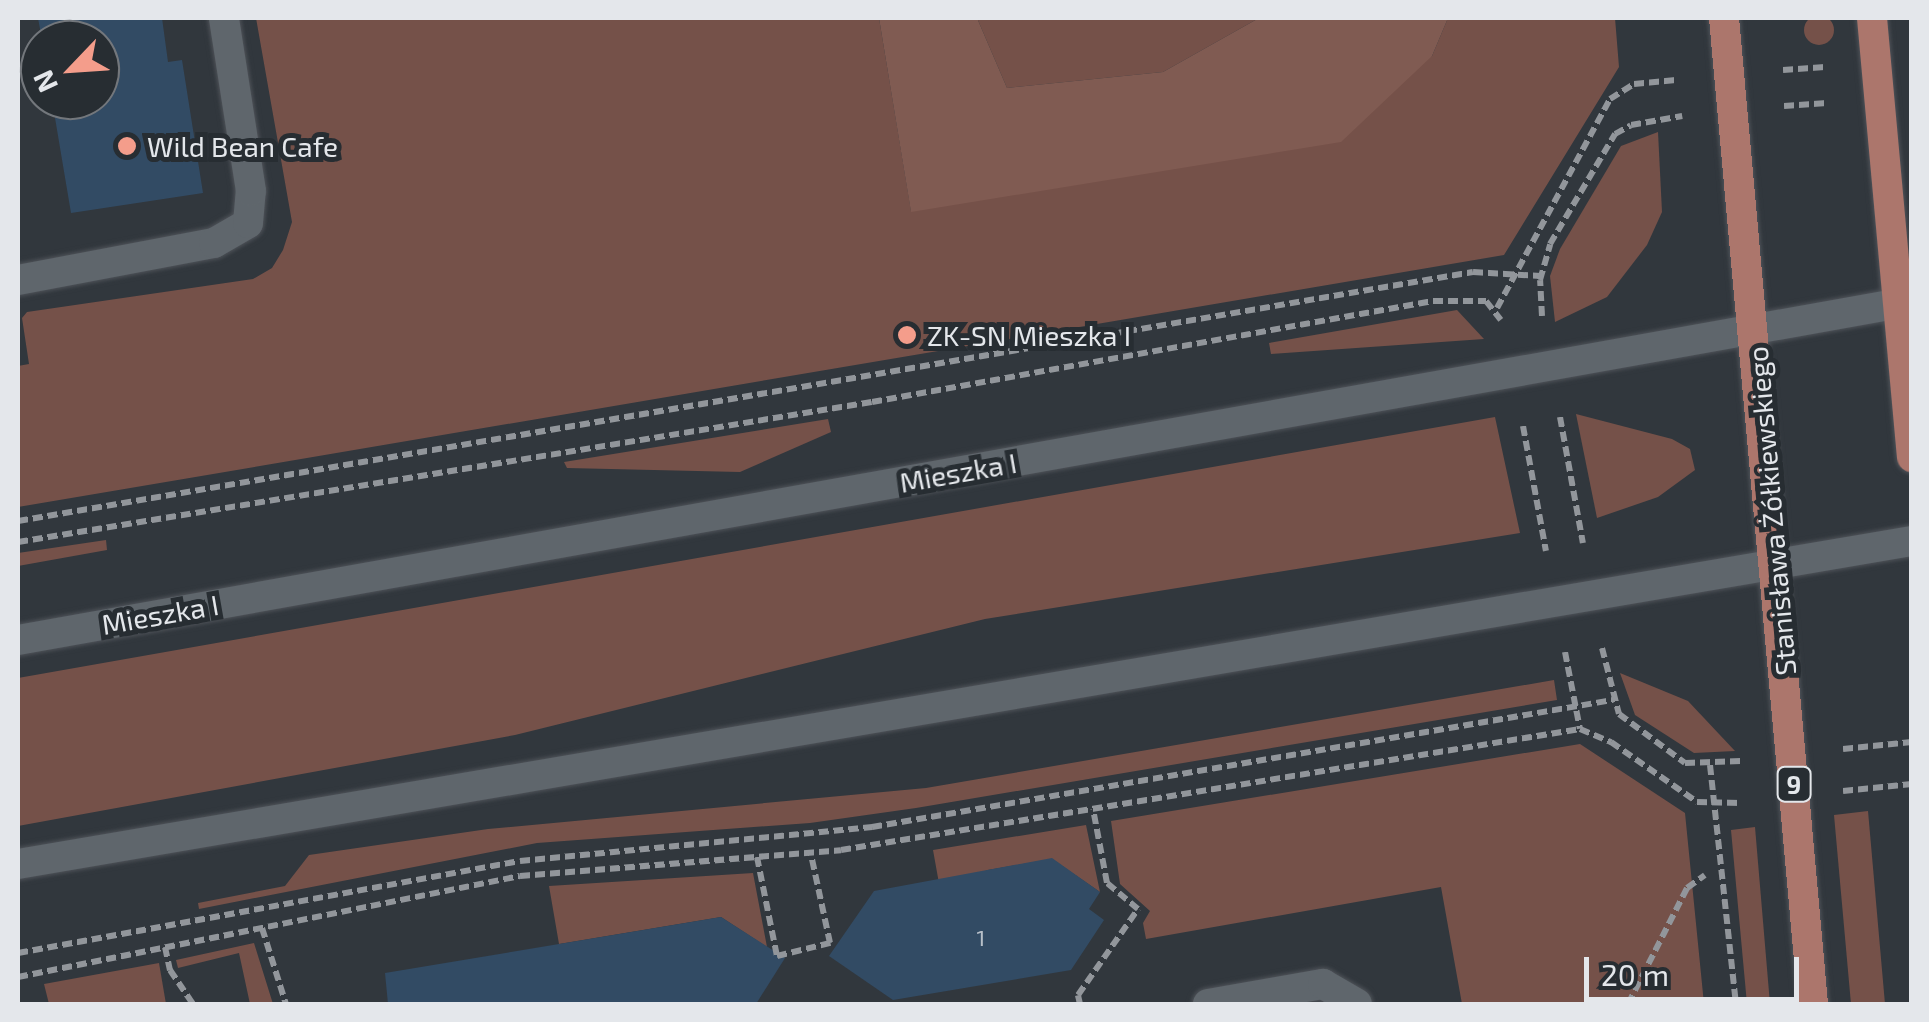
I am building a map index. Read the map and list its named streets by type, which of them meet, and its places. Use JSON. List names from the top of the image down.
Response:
{
  "streets": {
    "main road": ["Stanisława Żółkiewskiego", "9"],
    "street": ["Mieszka I"]
  },
  "crossings": [
    ["Mieszka I", "Stanisława Żółkiewskiego"]
  ],
  "places": ["Wild Bean Cafe", "ZK-SN Mieszka I"],
  "house_numbers": ["1"],
  "scale_bar": "20 m",
  "north": "bottom left"
}
